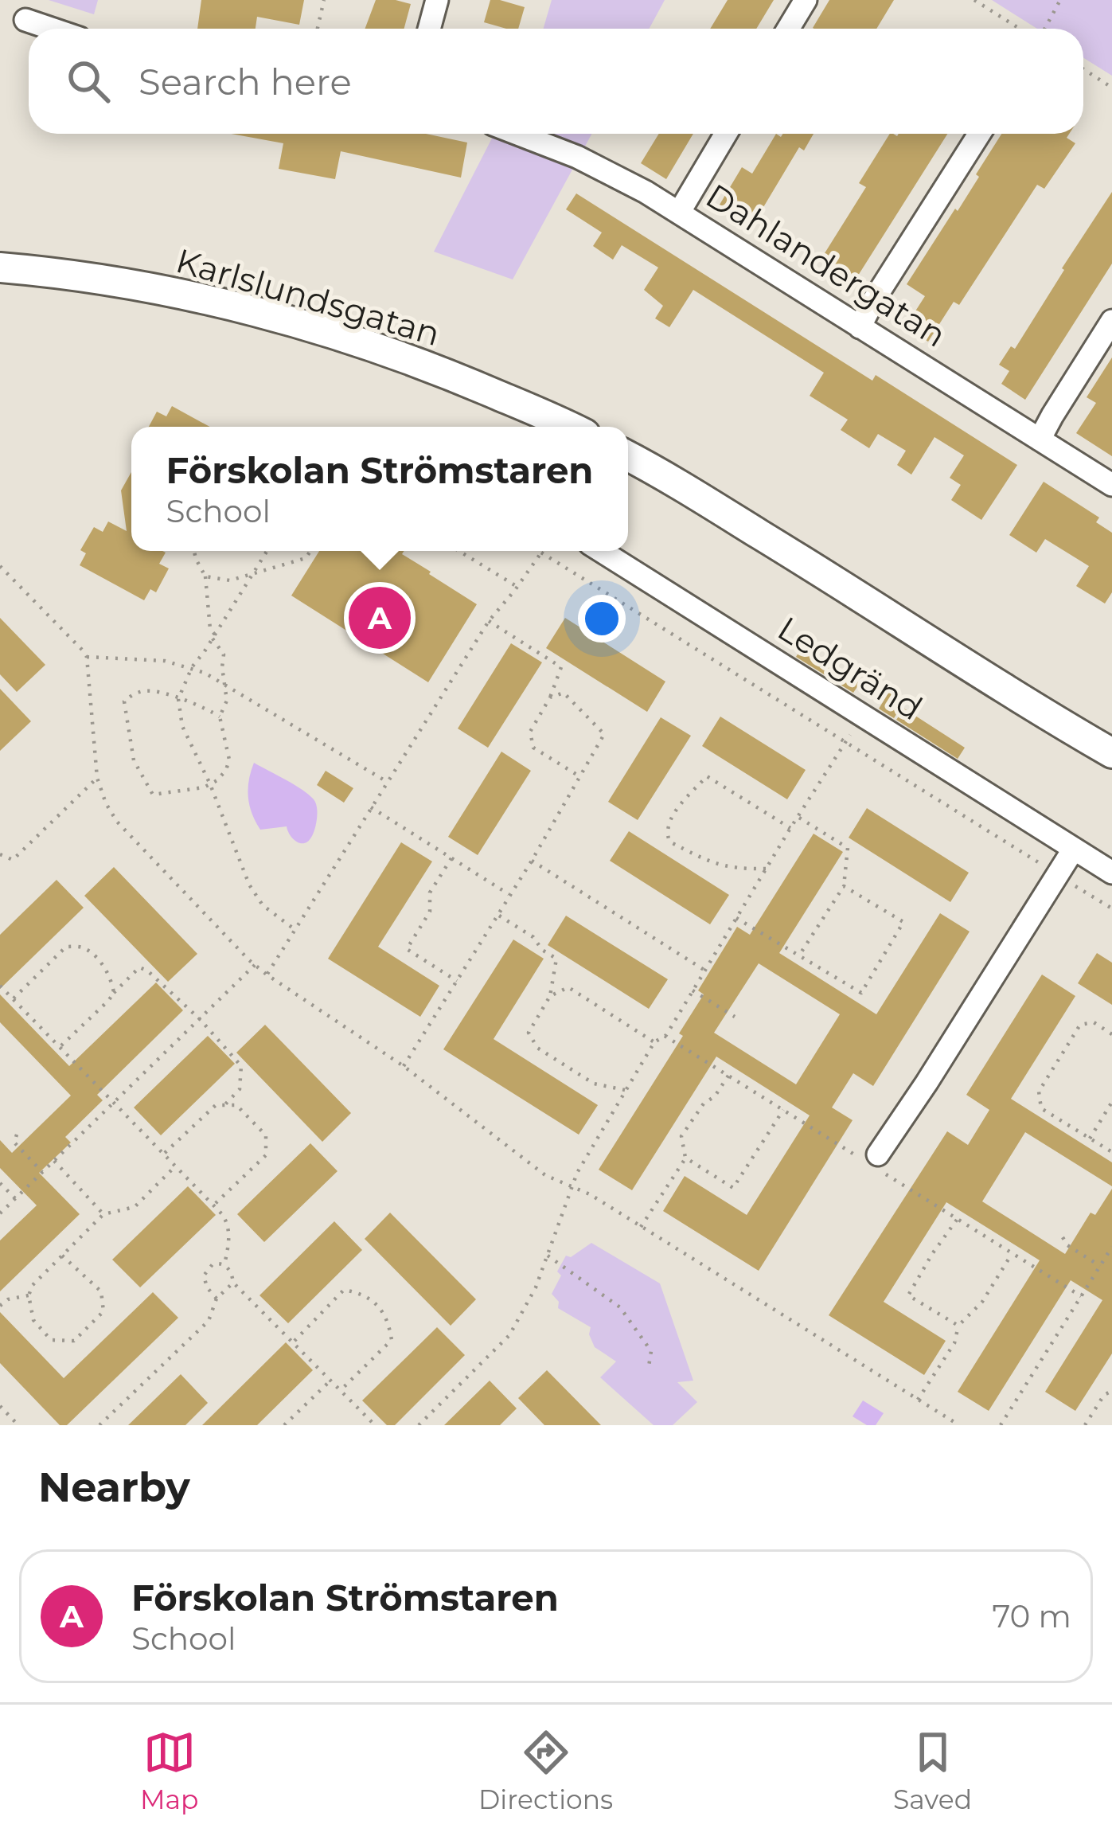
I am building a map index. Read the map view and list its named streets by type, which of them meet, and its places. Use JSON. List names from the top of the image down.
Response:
{
  "streets": {
    "main road": ["Karlslundsgatan"],
    "street": ["Dahlandergatan", "Ledgränd"]
  },
  "page": {
    "search": "Search here",
    "popup": ["Förskolan Strömstaren", "School"],
    "pins": "A",
    "heading": "Nearby",
    "list": [
      {
        "mark": "A",
        "name": "Förskolan Strömstaren",
        "note": "School",
        "value": "70 m"
      }
    ],
    "nav": ["Map", "Directions", "Saved"]
  }
}
